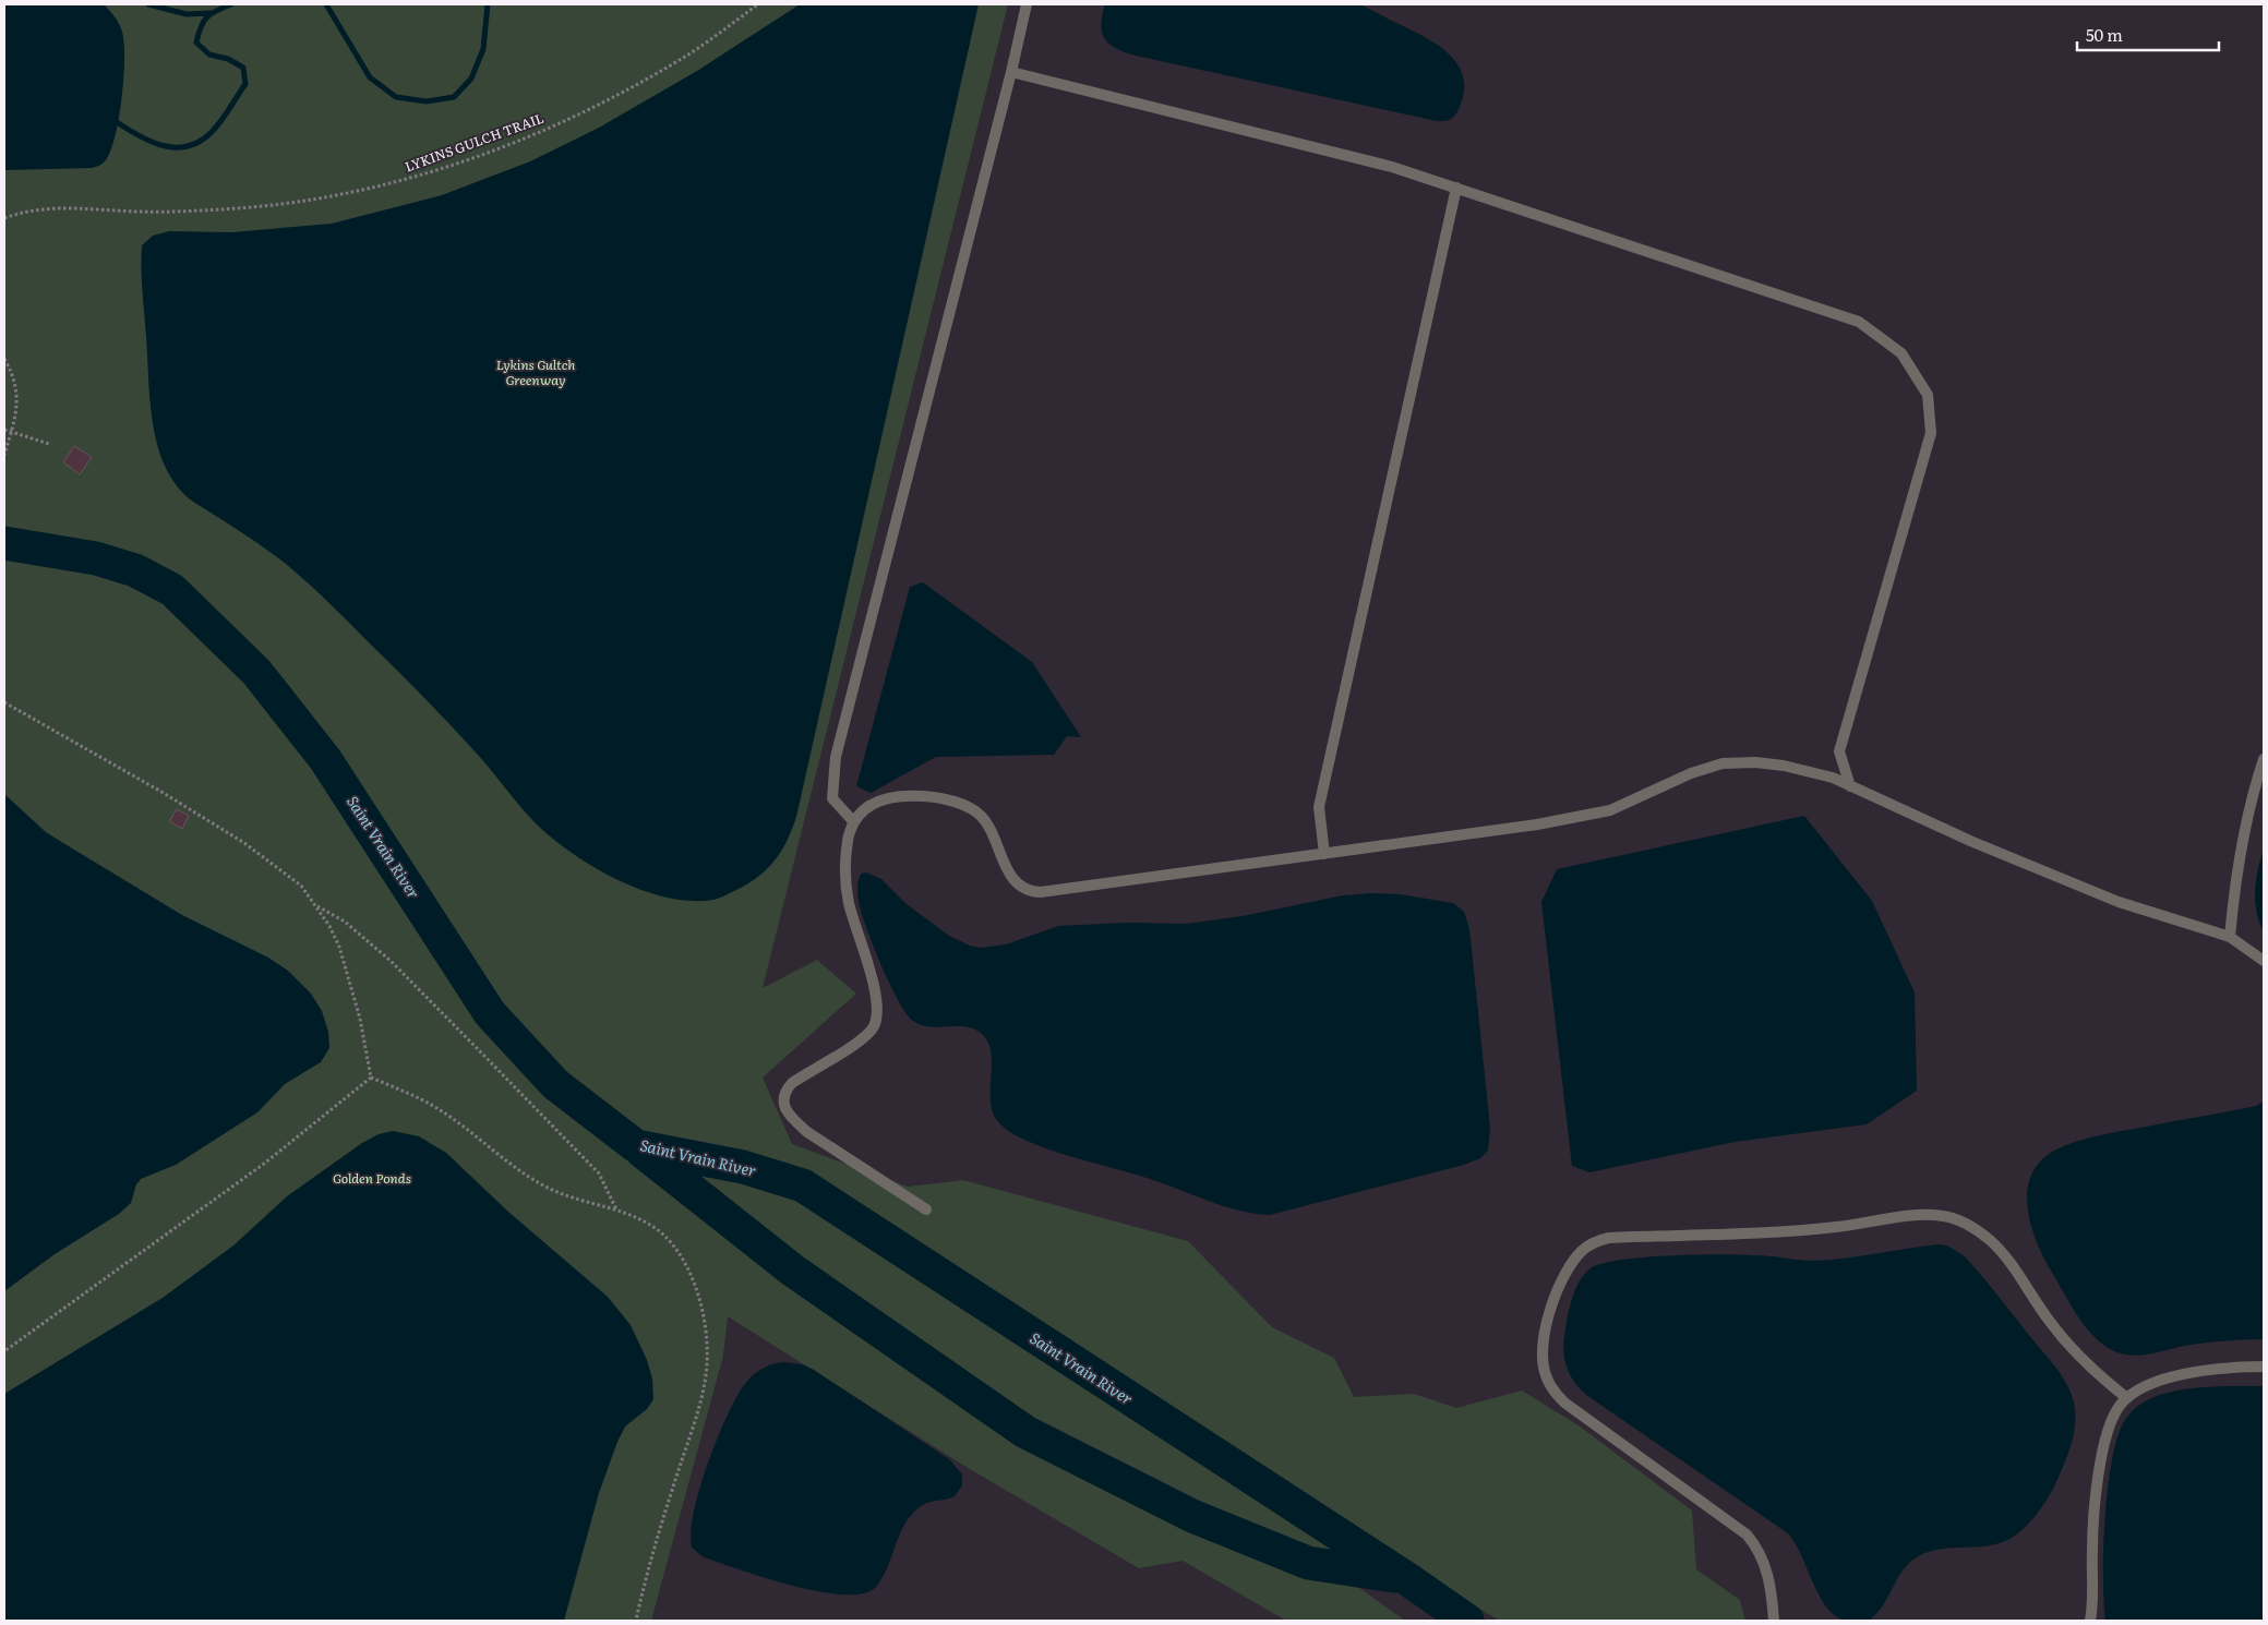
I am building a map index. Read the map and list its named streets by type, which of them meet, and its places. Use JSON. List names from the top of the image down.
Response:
{
  "streets": {
    "path": ["LYKINS GULCH TRAIL"]
  },
  "water": ["Saint Vrain River"],
  "parks": ["Lykins Gultch Greenway", "Golden Ponds"],
  "scale_bar": "50 m"
}
